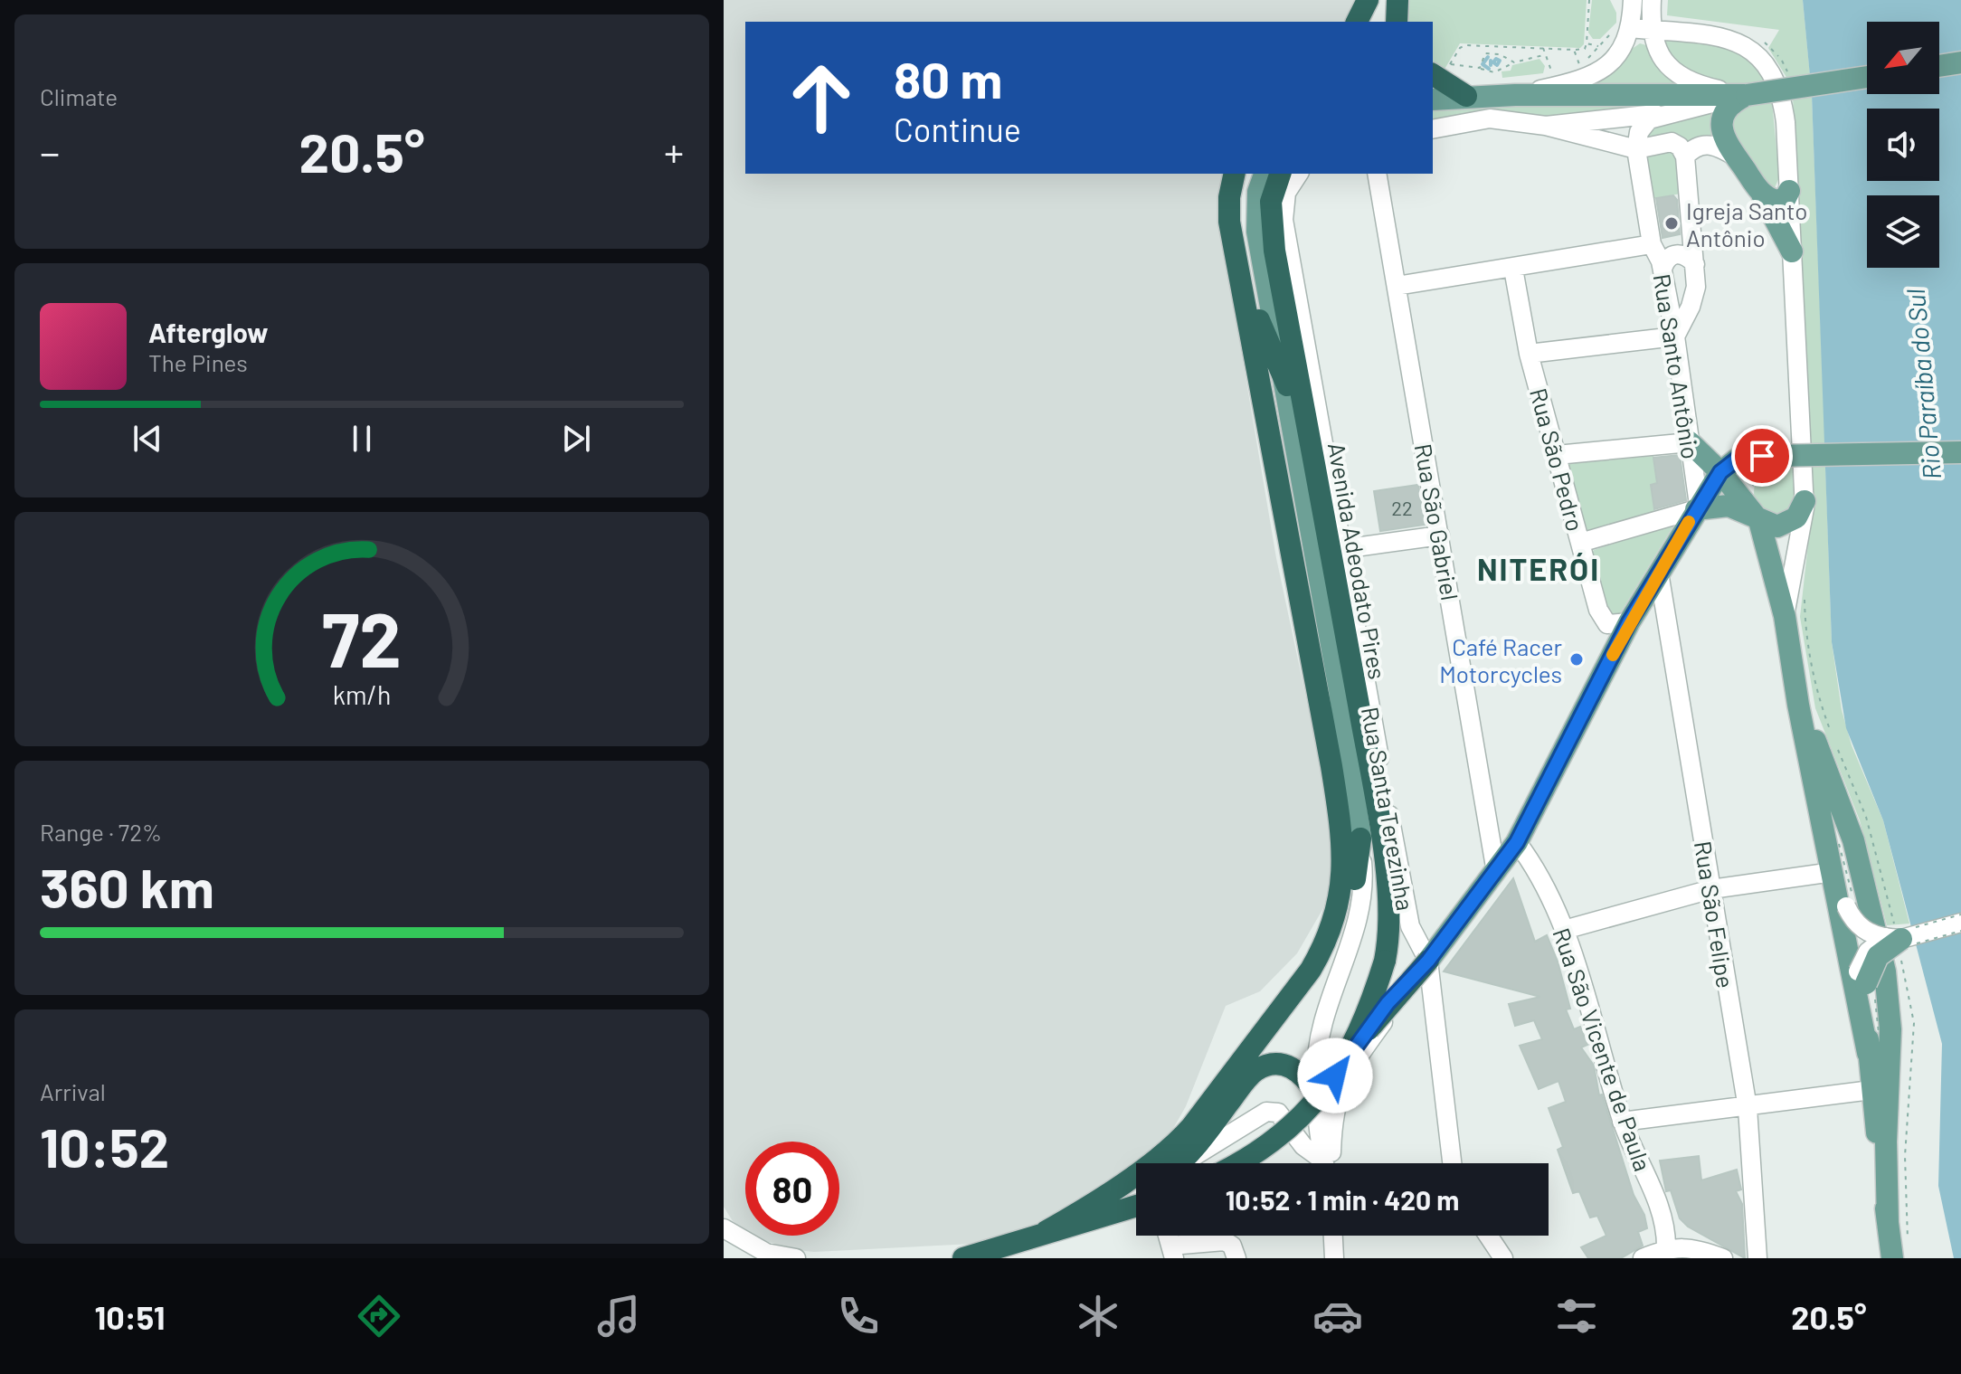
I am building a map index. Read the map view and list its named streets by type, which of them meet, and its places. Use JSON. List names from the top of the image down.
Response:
{
  "streets": {
    "highway": ["Avenida Adeodato Pires"],
    "street": [
      "Rua Santo Antônio",
      "Rua São Pedro",
      "Rua São Gabriel",
      "Rua Santa Terezinha",
      "Rua São Felipe",
      "Rua São Vicente de Paula"
    ]
  },
  "crossings": [
    ["Avenida Adeodato Pires", "Rua Santa Terezinha"]
  ],
  "districts": ["NITERÓI"],
  "water": ["Rio Paraíba do Sul"],
  "places": ["Igreja Santo Antônio", "Café Racer Motorcycles"],
  "house_numbers": ["22"],
  "north": "bottom left",
  "page": {
    "tile": [
      "Climate",
      ["Range · 72%", "360 km"],
      ["Arrival", "10:52"]
    ],
    "turn": ["80 m", "Continue"],
    "heat": ["−", "20.5°", "+"],
    "song": ["Afterglow", "The Pines"],
    "limit": "80",
    "trip": "10:52 · 1 min · 420 m",
    "tabs": ["10:51", "20.5°"],
    "gauge": ["72", "km/h"]
  }
}
